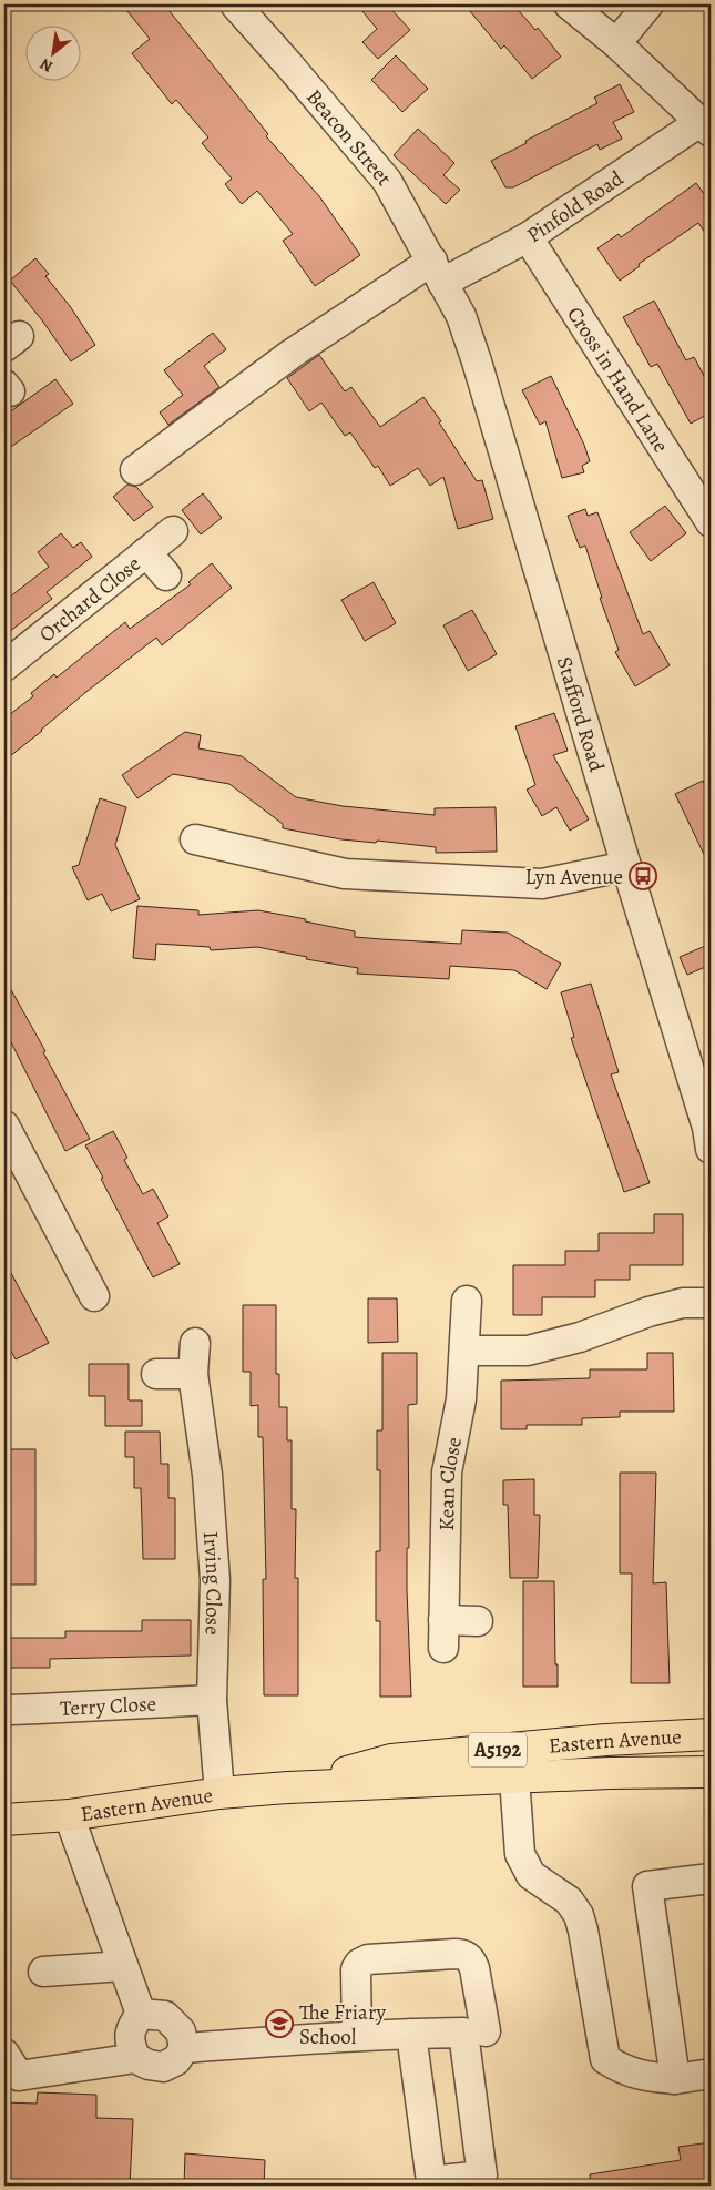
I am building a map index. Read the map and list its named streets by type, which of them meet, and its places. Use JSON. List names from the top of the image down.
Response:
{
  "streets": {
    "highway": ["Eastern Avenue", "A5192"],
    "street": [
      "Beacon Street",
      "Pinfold Road",
      "Cross in Hand Lane",
      "Orchard Close",
      "Stafford Road",
      "Kean Close",
      "Irving Close",
      "Terry Close"
    ]
  },
  "crossings": [
    ["Beacon Street", "Pinfold Road"],
    ["Beacon Street", "Stafford Road"],
    ["Pinfold Road", "Cross in Hand Lane"],
    ["Pinfold Road", "Stafford Road"],
    ["Irving Close", "Terry Close"],
    ["Irving Close", "Eastern Avenue"]
  ],
  "places": {
    "bus stop": ["Lyn Avenue"],
    "school or university": ["The Friary School"]
  },
  "north": "bottom left"
}
